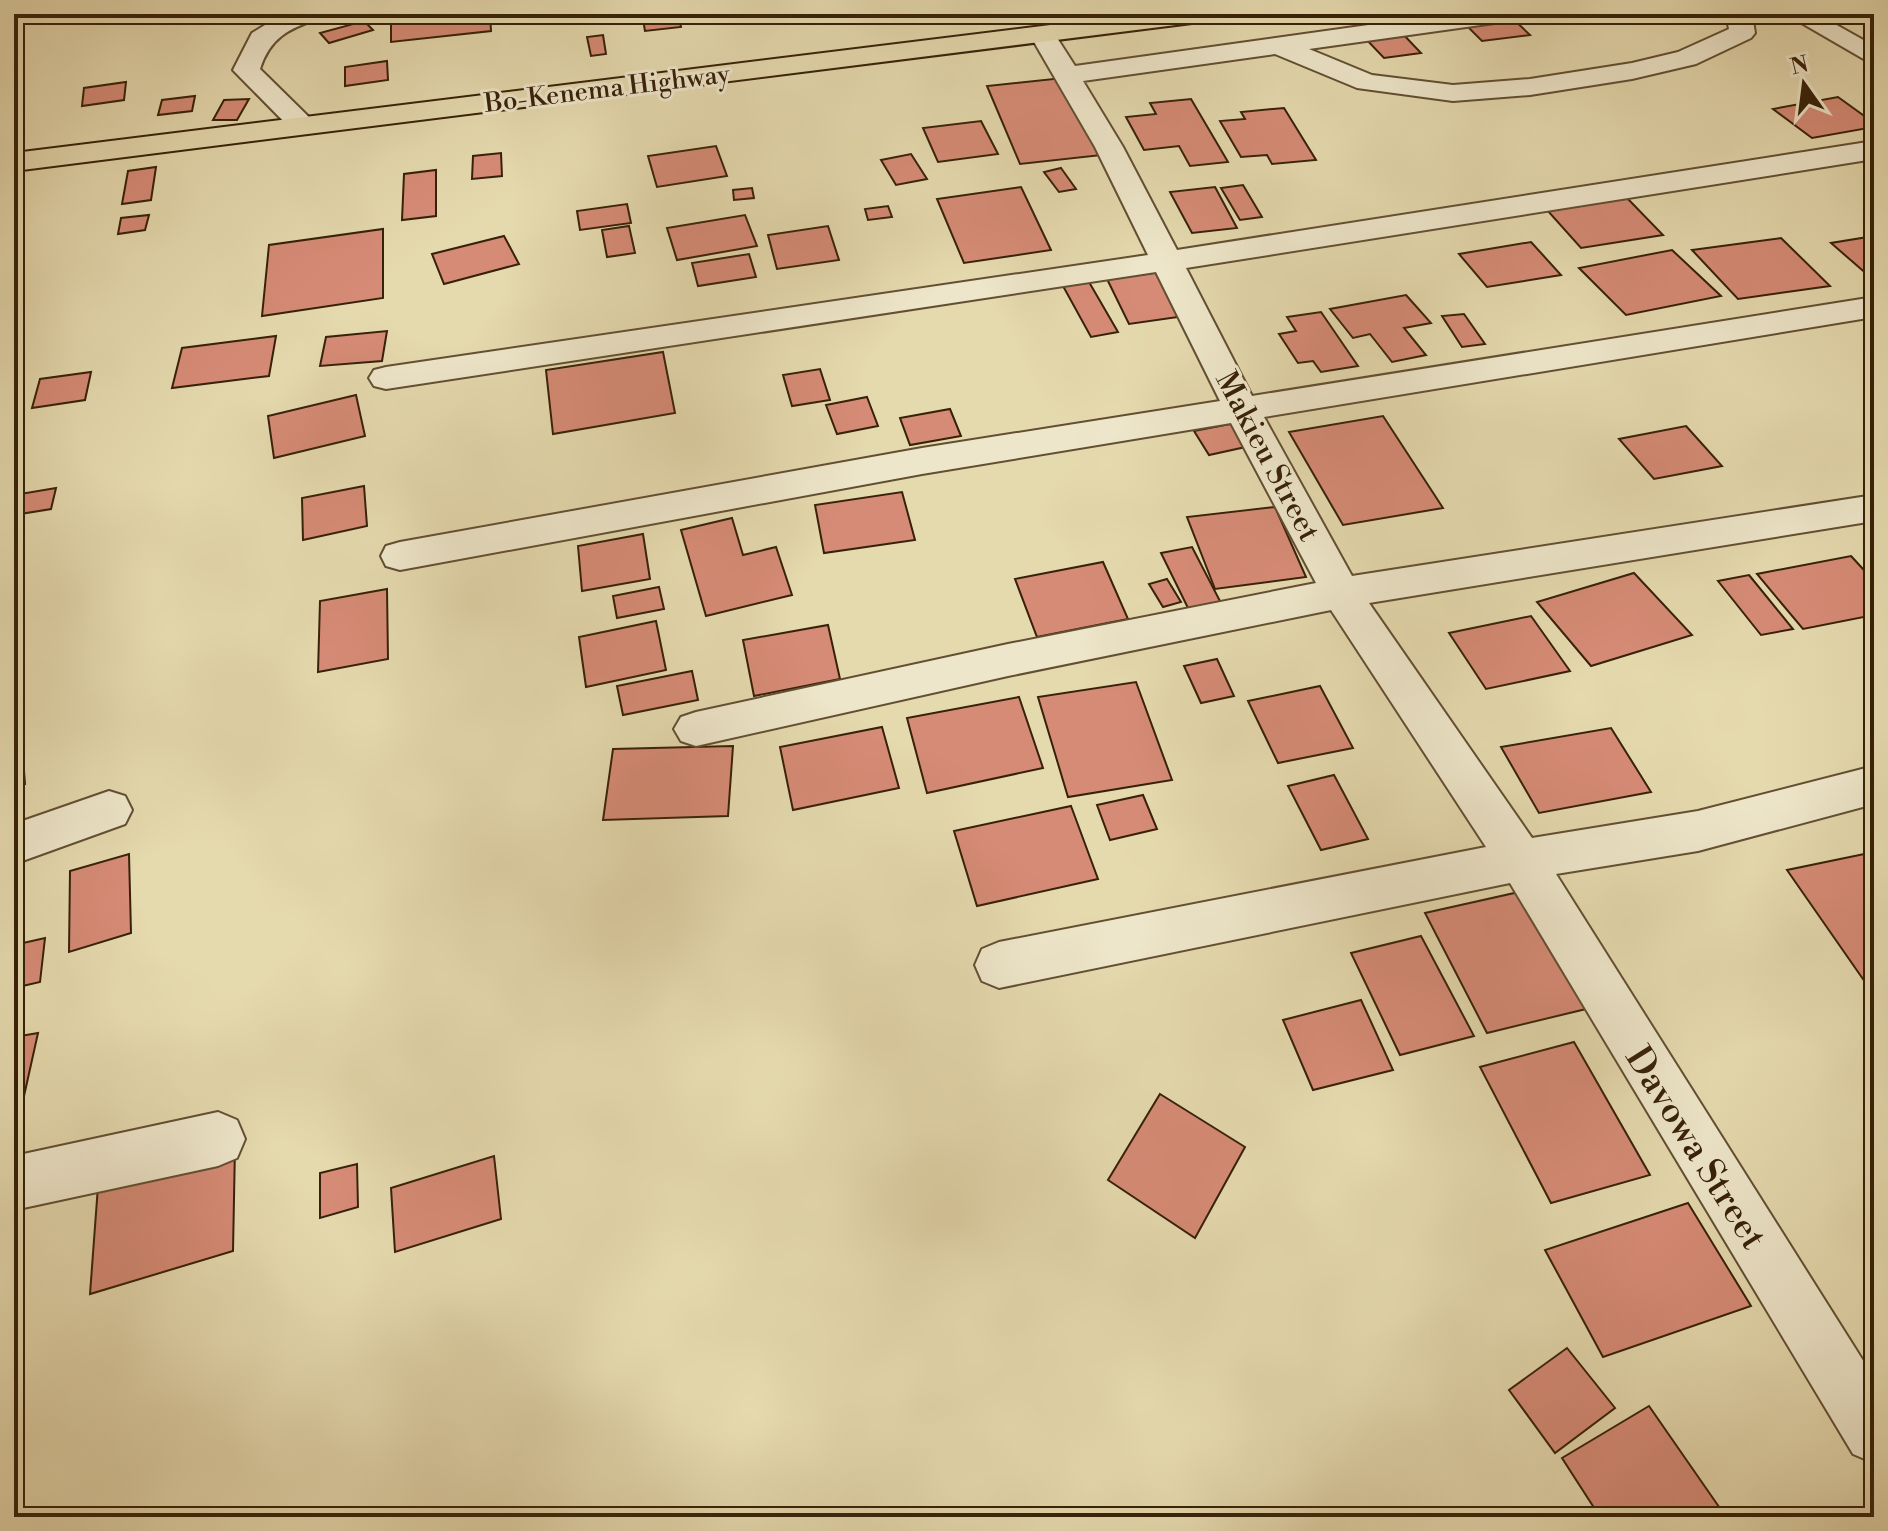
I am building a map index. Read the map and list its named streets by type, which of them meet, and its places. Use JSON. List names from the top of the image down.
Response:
{
  "streets": {
    "highway": ["Bo-Kenema Highway"],
    "street": ["Makieu Street", "Davowa Street"]
  },
  "crossings": [
    ["Bo-Kenema Highway", "Makieu Street"],
    ["Makieu Street", "Davowa Street"]
  ],
  "north": "top"
}
